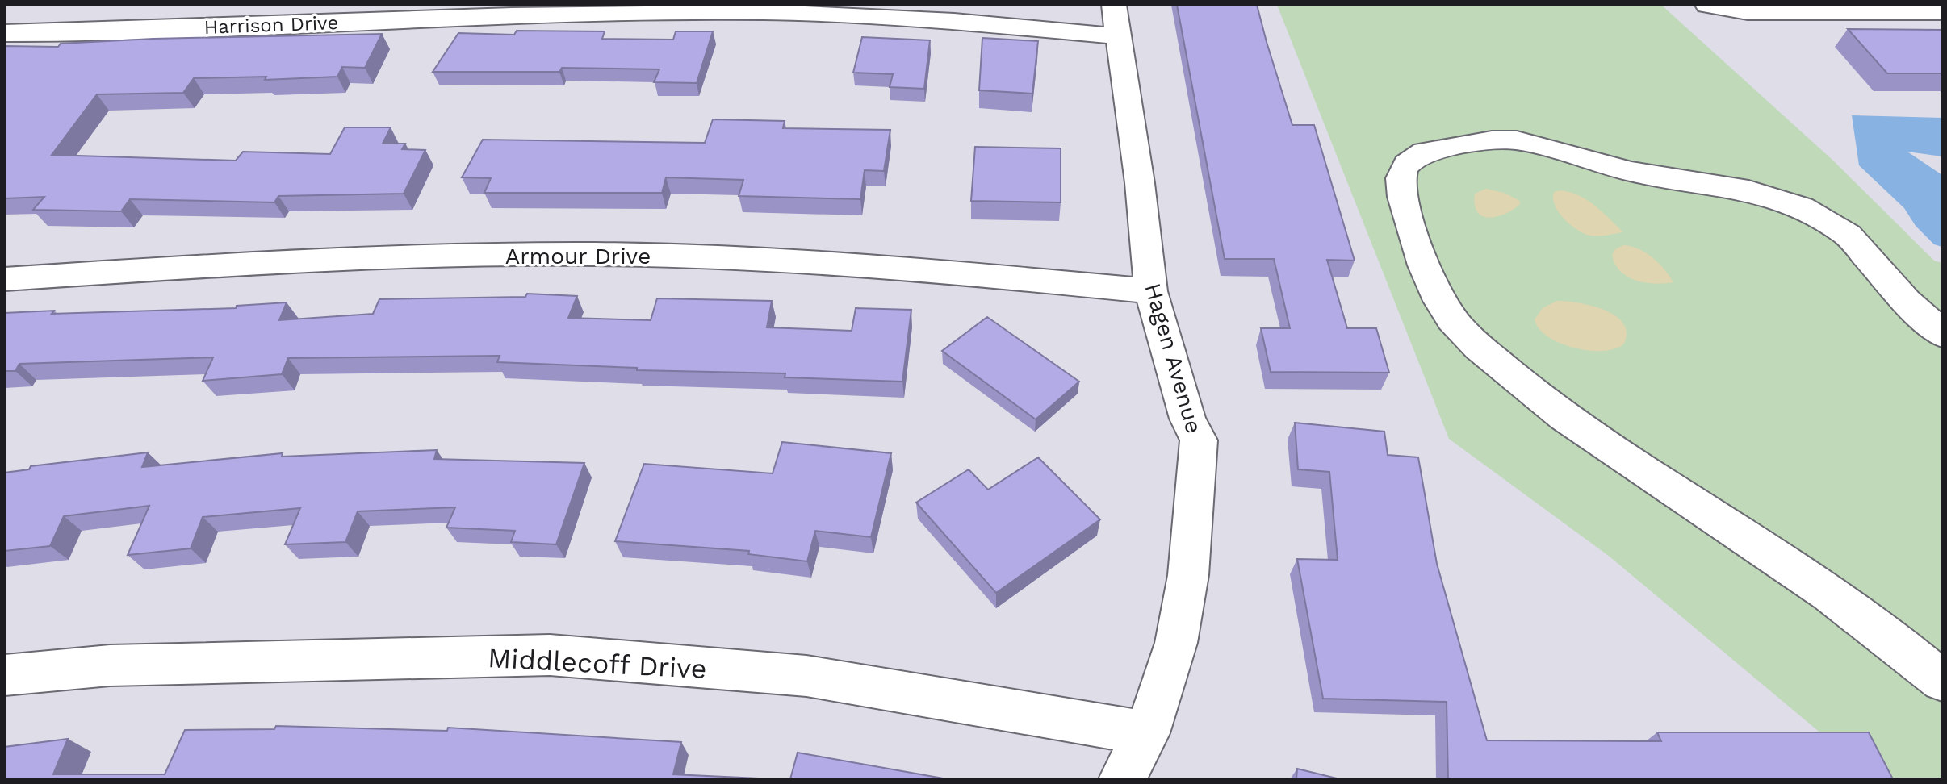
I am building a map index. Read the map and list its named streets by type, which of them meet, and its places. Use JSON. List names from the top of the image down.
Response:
{
  "streets": {
    "street": [
      "Harrison Drive",
      "Armour Drive",
      "Hagen Avenue",
      "Middlecoff Drive"
    ]
  },
  "crossings": [
    ["Harrison Drive", "Hagen Avenue"],
    ["Armour Drive", "Hagen Avenue"],
    ["Hagen Avenue", "Middlecoff Drive"]
  ]
}
